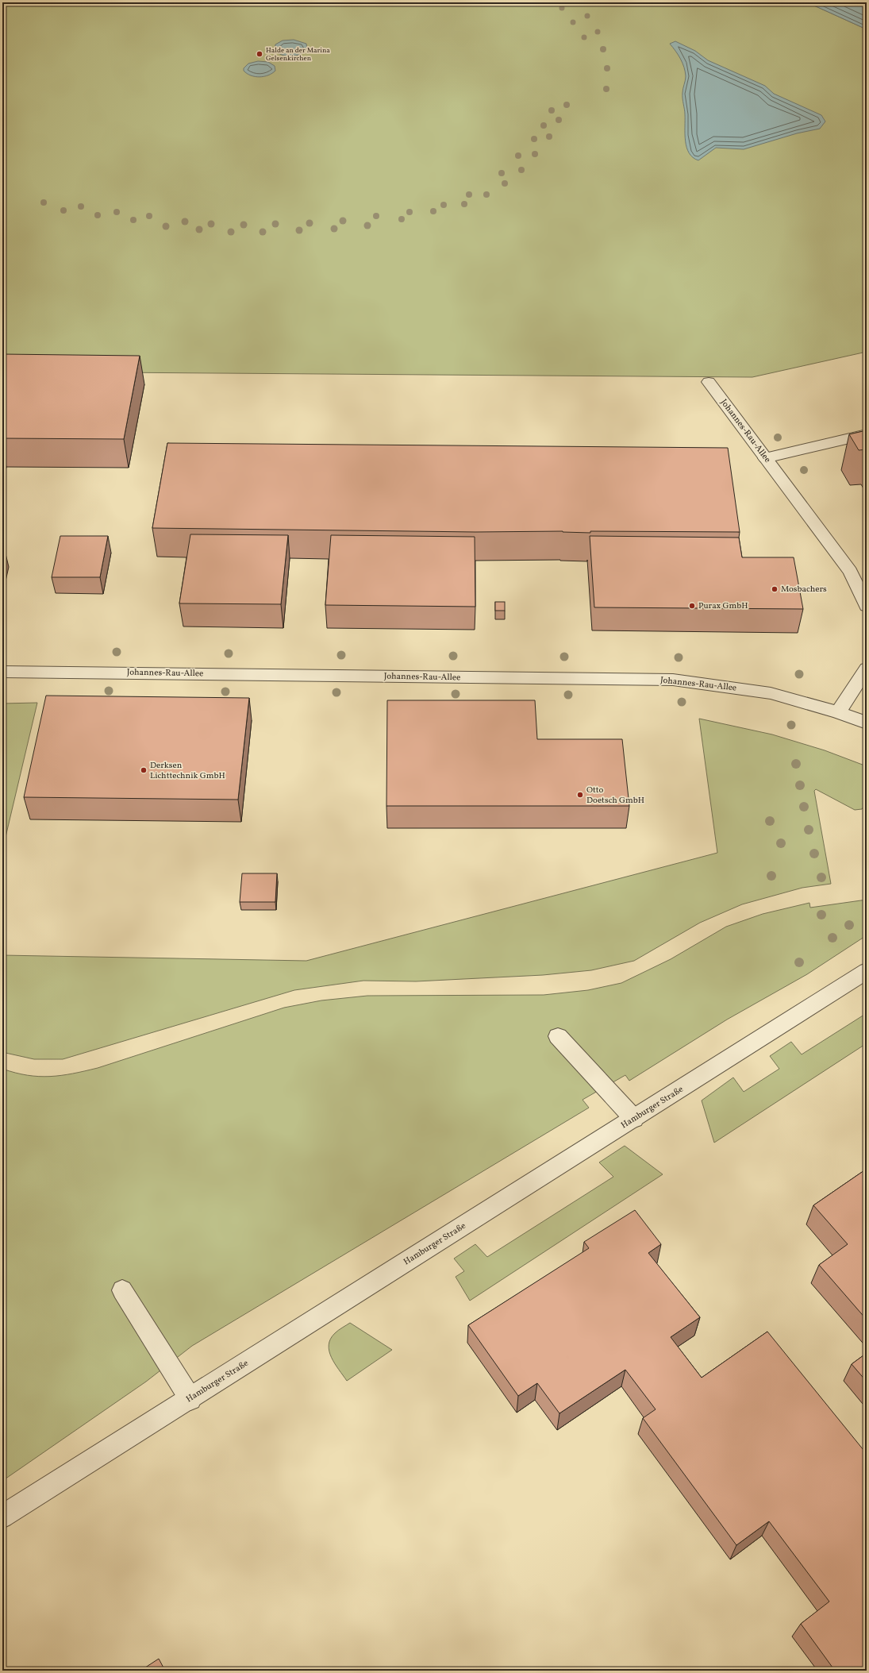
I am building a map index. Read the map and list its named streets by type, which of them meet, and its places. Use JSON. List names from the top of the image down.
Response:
{
  "streets": {
    "street": ["Johannes-Rau-Allee", "Hamburger Straße"]
  },
  "places": [
    "Halde an der Marina Gelsenkirchen",
    "Mosbachers",
    "Purax GmbH",
    "Derksen Lichttechnik GmbH",
    "Otto Doetsch GmbH"
  ]
}
